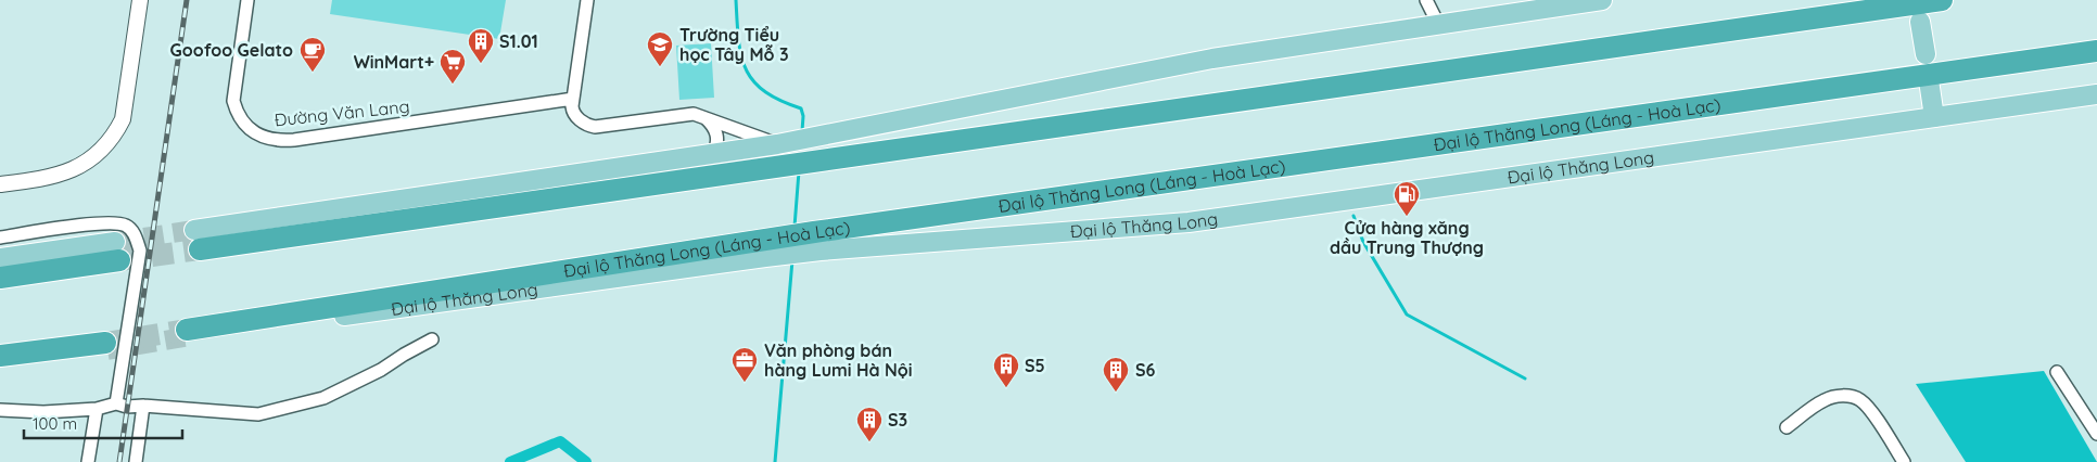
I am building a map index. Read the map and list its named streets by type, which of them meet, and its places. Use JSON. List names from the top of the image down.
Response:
{
  "streets": {
    "highway": ["Đại lộ Thăng Long (Láng - Hoà Lạc)"],
    "main road": ["Đại lộ Thăng Long"],
    "street": ["Đường Văn Lang"]
  },
  "crossings": [
    ["Đại lộ Thăng Long (Láng - Hoà Lạc)", "Đại lộ Thăng Long"]
  ],
  "places": {
    "building": [
      "S1.01",
      "S5",
      "S6",
      "S3"
    ],
    "school or university": ["Trường Tiểu học Tây Mỗ 3"],
    "cafe": ["Goofoo Gelato"],
    "supermarket": ["WinMart+"],
    "fuel station": ["Cửa hàng xăng dầu Trung Thượng"],
    "office": ["Văn phòng bán hàng Lumi Hà Nội"]
  },
  "scale_bar": "100 m"
}
